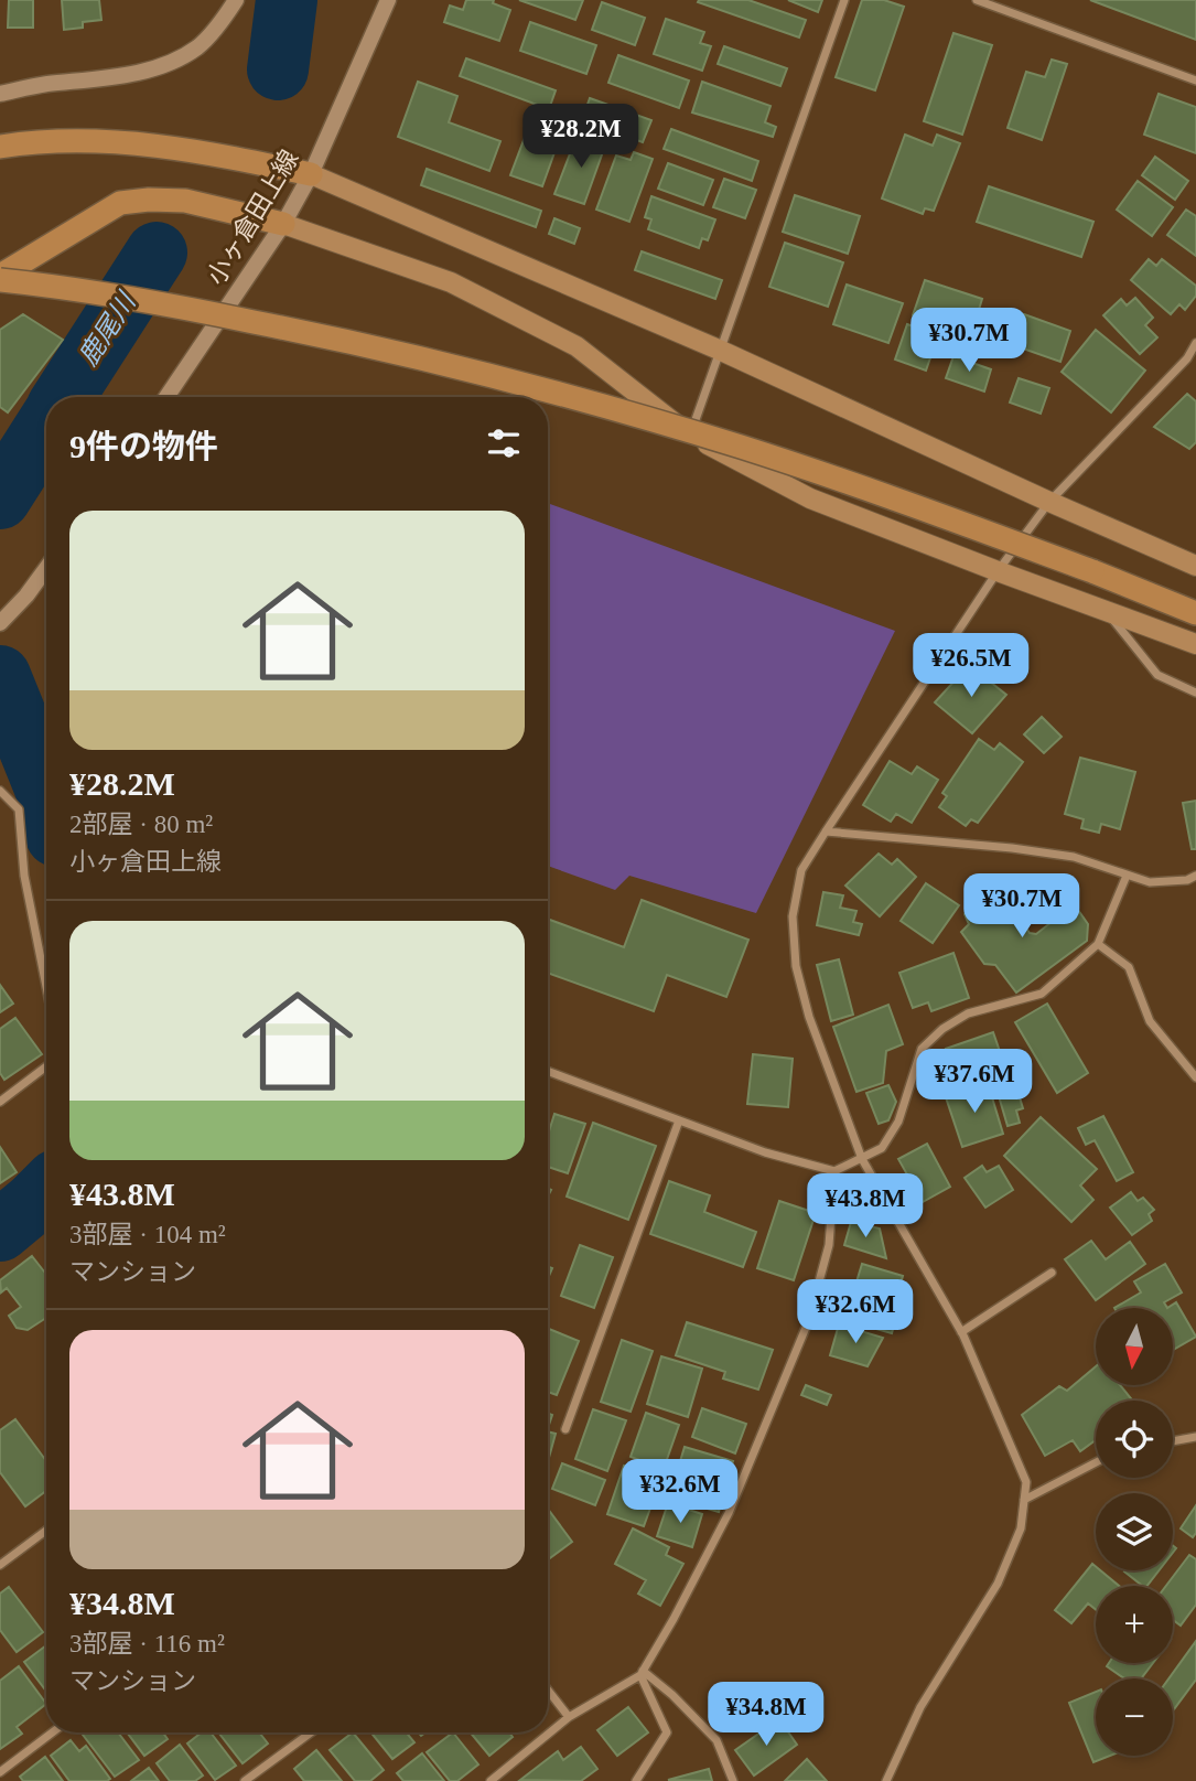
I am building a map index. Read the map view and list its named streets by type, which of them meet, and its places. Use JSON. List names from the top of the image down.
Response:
{
  "streets": {
    "main road": ["小ヶ倉田上線"]
  },
  "water": ["鹿尾川"],
  "north": "bottom",
  "page": {
    "price": [
      "¥28.2M",
      "¥30.7M",
      "¥26.5M",
      "¥30.7M",
      "¥37.6M",
      "¥43.8M",
      "¥32.6M",
      "¥32.6M",
      "¥34.8M"
    ],
    "heading": "9件の物件",
    "list": [
      {
        "name": "¥28.2M",
        "note": "2部屋 · 80 m² · 小ヶ倉田上線"
      },
      {
        "name": "¥43.8M",
        "note": "3部屋 · 104 m² · マンション"
      },
      {
        "name": "¥34.8M",
        "note": "3部屋 · 116 m² · マンション"
      }
    ],
    "map_buttons": ["+", "−"]
  }
}
